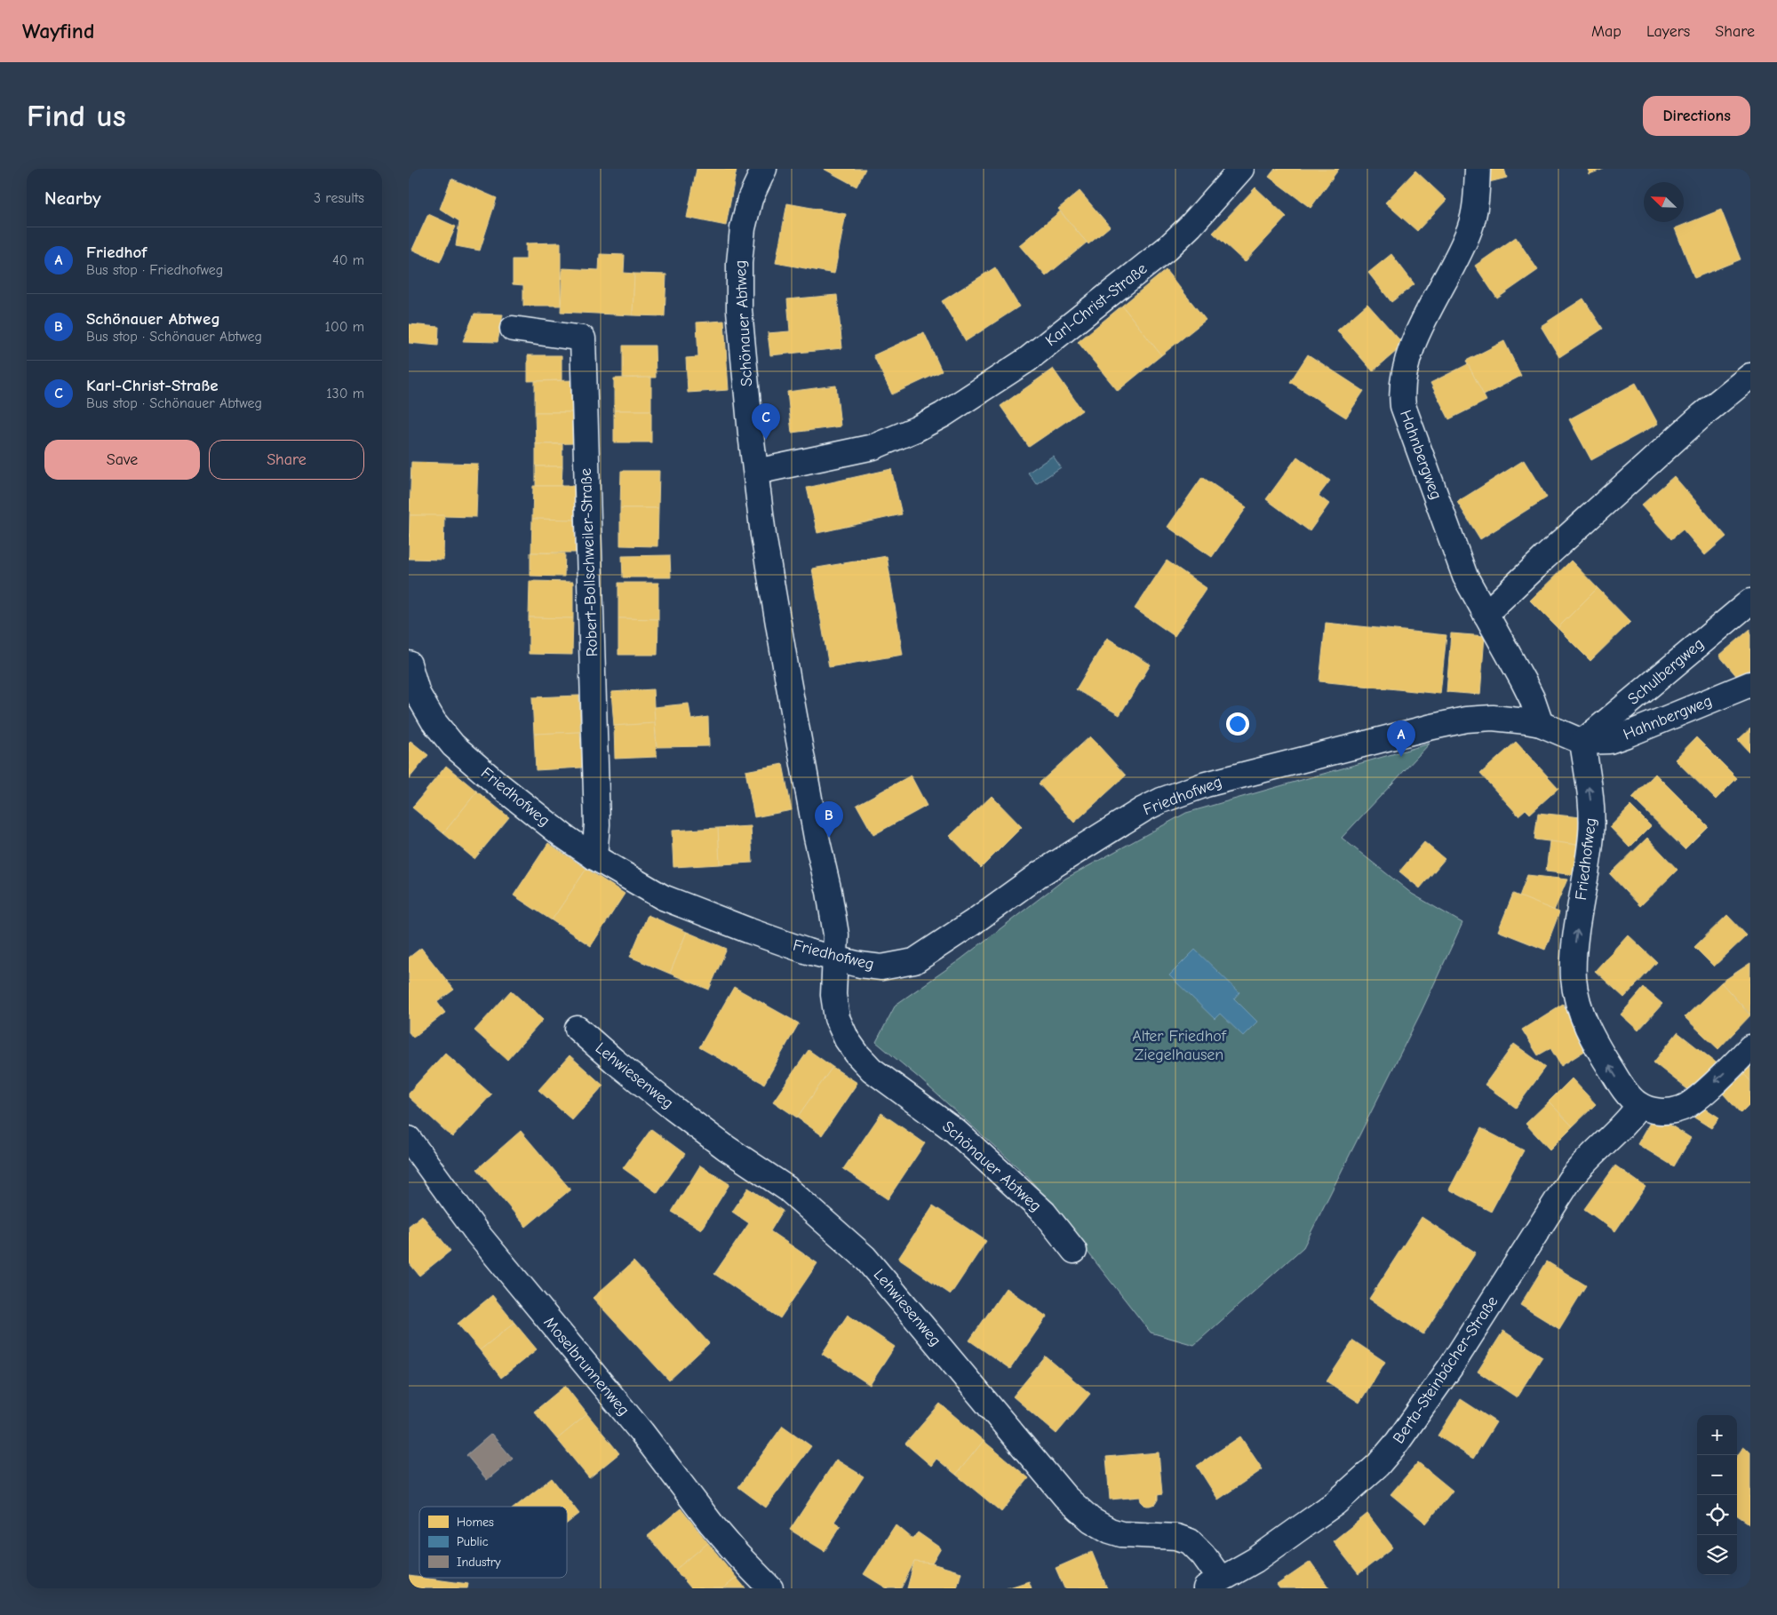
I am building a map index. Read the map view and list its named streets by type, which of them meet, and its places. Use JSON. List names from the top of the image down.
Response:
{
  "streets": {
    "street": [
      "Karl-Christ-Straße",
      "Schönauer Abtweg",
      "Hahnbergweg",
      "Robert-Bollschweiler-Straße",
      "Schulbergweg",
      "Friedhofweg",
      "Lehwiesenweg",
      "Moselbrunnenweg",
      "Berta-Steinbächer-Straße"
    ]
  },
  "crossings": [
    ["Karl-Christ-Straße", "Schönauer Abtweg"],
    ["Schönauer Abtweg", "Friedhofweg"],
    ["Hahnbergweg", "Schulbergweg"],
    ["Hahnbergweg", "Friedhofweg"],
    ["Robert-Bollschweiler-Straße", "Friedhofweg"],
    ["Schulbergweg", "Friedhofweg"],
    ["Friedhofweg", "Berta-Steinbächer-Straße"],
    ["Lehwiesenweg", "Berta-Steinbächer-Straße"]
  ],
  "parks": ["Alter Friedhof Ziegelhausen"],
  "legend": ["Homes", "Public", "Industry"],
  "north": "top left",
  "page": {
    "header": "Wayfind",
    "nav": ["Map", "Layers", "Share"],
    "buttons": [
      "Directions",
      ["Save", "Share"]
    ],
    "title": "Find us",
    "heading": ["Nearby", "3 results"],
    "list": [
      {
        "mark": "A",
        "name": "Friedhof",
        "note": "Bus stop · Friedhofweg",
        "value": "40 m"
      },
      {
        "mark": "B",
        "name": "Schönauer Abtweg",
        "note": "Bus stop · Schönauer Abtweg",
        "value": "100 m"
      },
      {
        "mark": "C",
        "name": "Karl-Christ-Straße",
        "note": "Bus stop · Schönauer Abtweg",
        "value": "130 m"
      }
    ],
    "pins": ["C", "A", "B"],
    "map_buttons": ["+", "−"]
  }
}
